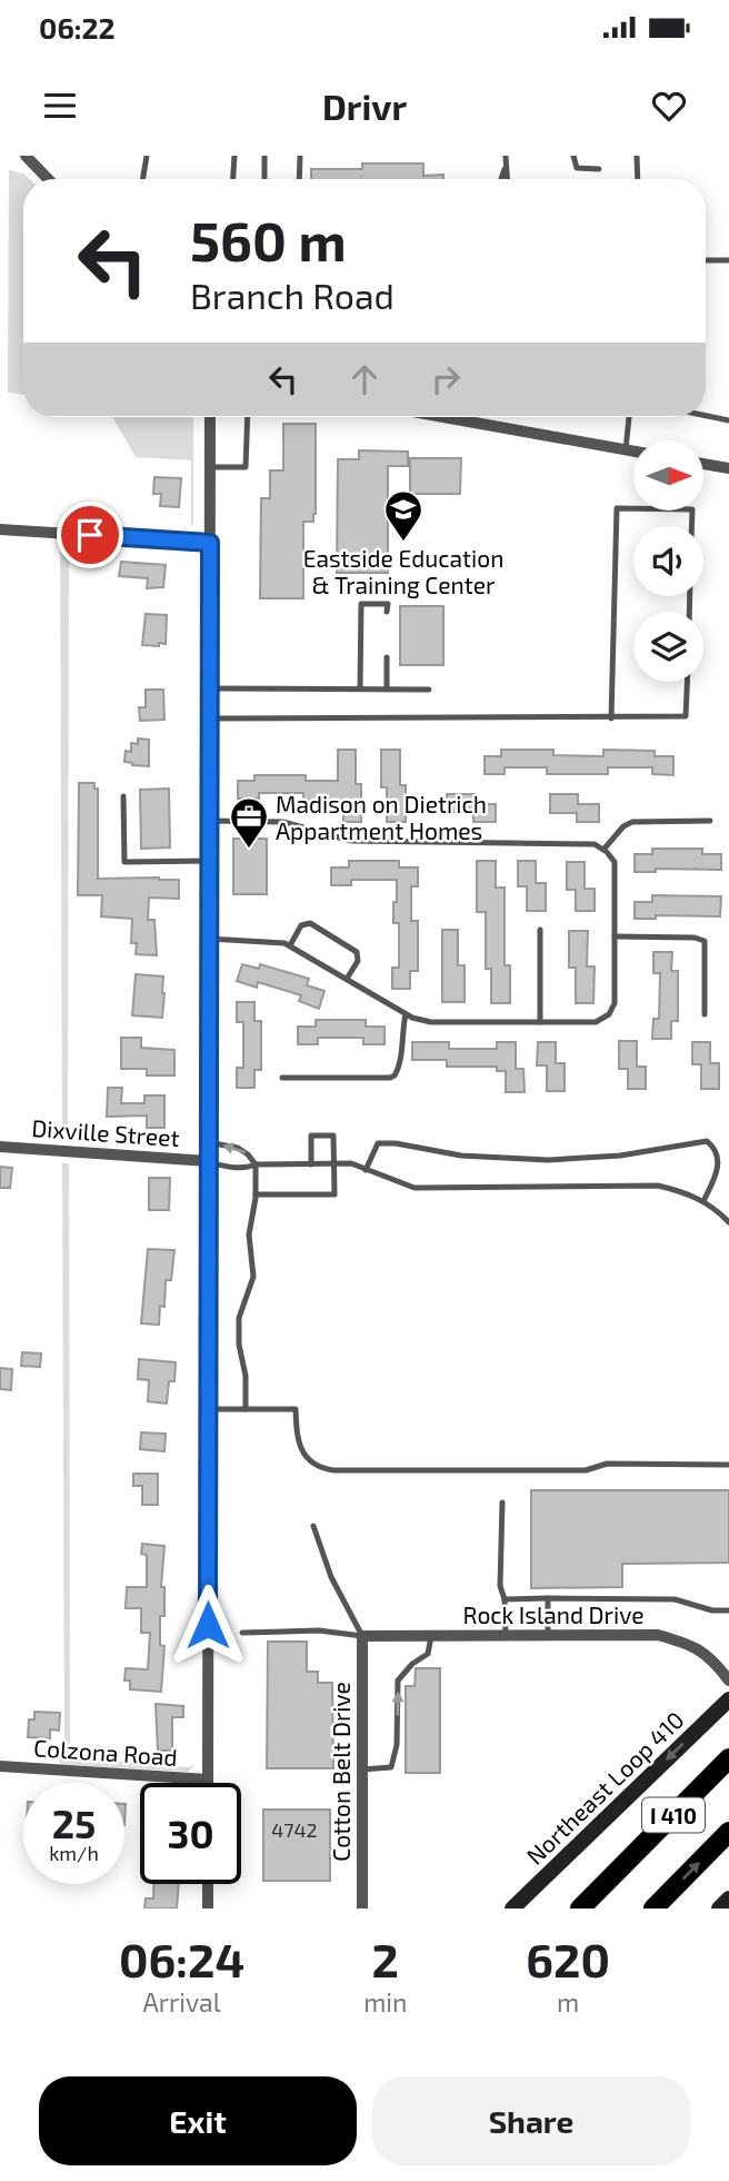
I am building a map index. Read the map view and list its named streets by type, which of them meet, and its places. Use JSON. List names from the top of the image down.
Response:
{
  "streets": {
    "highway": ["I 410"],
    "main road": ["Northeast Loop 410"],
    "street": [
      "Dixville Street",
      "Rock Island Drive",
      "Colzona Road",
      "Cotton Belt Drive"
    ]
  },
  "crossings": [
    ["Rock Island Drive", "Cotton Belt Drive"]
  ],
  "one_way": ["Northeast Loop 410"],
  "places": {
    "school or university": ["Eastside Education & Training Center"],
    "office": ["Madison on Dietrich Appartment Homes"]
  },
  "house_numbers": ["4742"],
  "north": "right",
  "page": {
    "status": "06:22",
    "header": "Drivr",
    "turn": ["560 m", "Branch Road"],
    "speed": "25 km/h",
    "limit": "30",
    "eta": [
      "06:24",
      "Arrival",
      "2",
      "min",
      "620",
      "m"
    ],
    "buttons": ["Exit", "Share"]
  }
}
